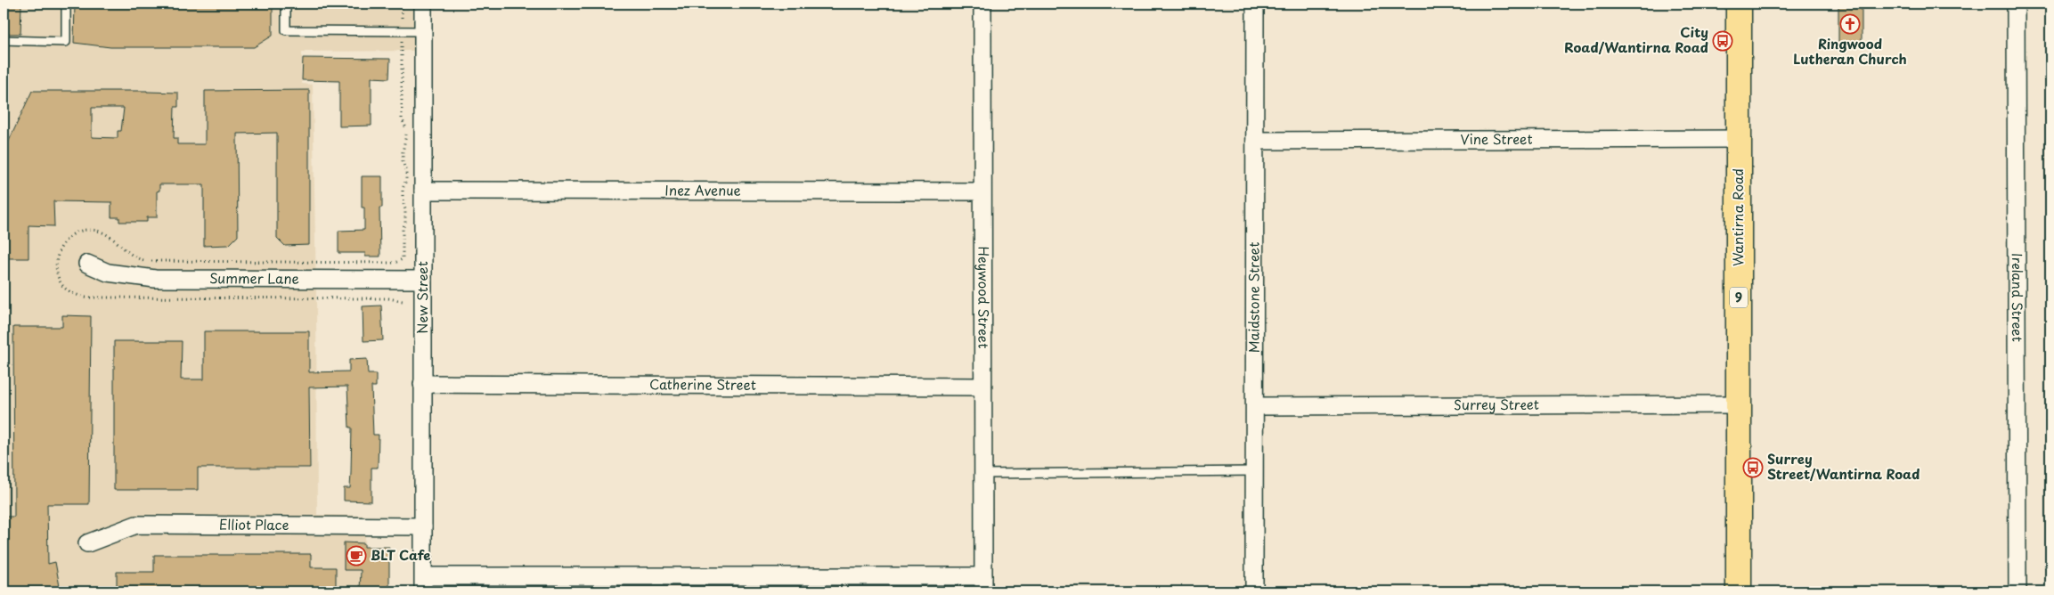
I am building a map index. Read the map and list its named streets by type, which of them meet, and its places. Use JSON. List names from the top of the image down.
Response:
{
  "streets": {
    "main road": ["Wantirna Road", "9"],
    "street": [
      "Vine Street",
      "Inez Avenue",
      "Summer Lane",
      "New Street",
      "Heywood Street",
      "Maidstone Street",
      "Ireland Street",
      "Catherine Street",
      "Surrey Street",
      "Elliot Place"
    ]
  },
  "crossings": [
    ["Vine Street", "Wantirna Road"],
    ["Vine Street", "Maidstone Street"],
    ["Inez Avenue", "New Street"],
    ["Inez Avenue", "Heywood Street"],
    ["Wantirna Road", "Surrey Street"],
    ["Summer Lane", "New Street"],
    ["New Street", "Catherine Street"],
    ["New Street", "Elliot Place"],
    ["Heywood Street", "Catherine Street"],
    ["Maidstone Street", "Surrey Street"]
  ],
  "places": {
    "church": ["Ringwood Lutheran Church"],
    "bus stop": ["City Road/Wantirna Road", "Surrey Street/Wantirna Road"],
    "cafe": ["BLT Cafe"]
  }
}
